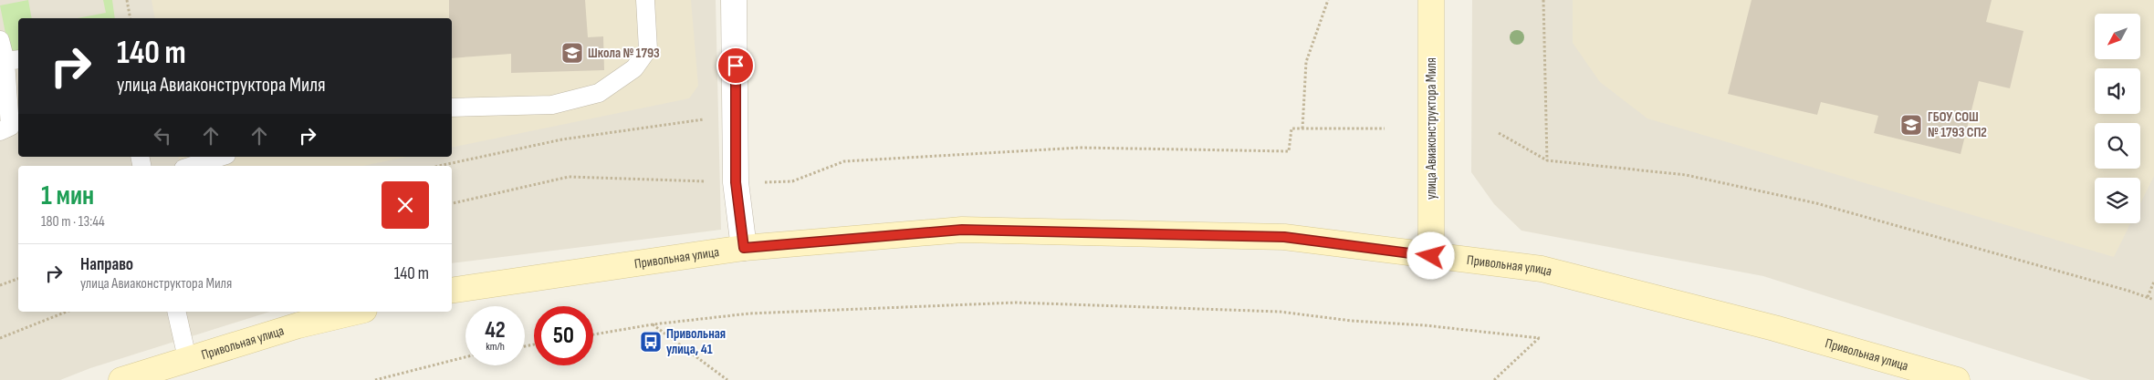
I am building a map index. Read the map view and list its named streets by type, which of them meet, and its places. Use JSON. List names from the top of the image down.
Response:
{
  "streets": {
    "main road": ["улица Авиаконструктора Миля", "Привольная улица"]
  },
  "crossings": [
    ["улица Авиаконструктора Миля", "Привольная улица"]
  ],
  "places": {
    "school or university": ["Школа № 1793", "ГБОУ СОШ № 1793 СП2"],
    "bus stop": ["Привольная улица, 41"]
  },
  "north": "bottom left",
  "page": {
    "turn": ["140 m", "улица Авиаконструктора Миля"],
    "heading": ["1 мин", "180 m · 13:44"],
    "list": [
      {
        "name": "Направо",
        "note": "улица Авиаконструктора Миля",
        "value": "140 m"
      }
    ],
    "speed": "42 km/h",
    "limit": "50"
  }
}
